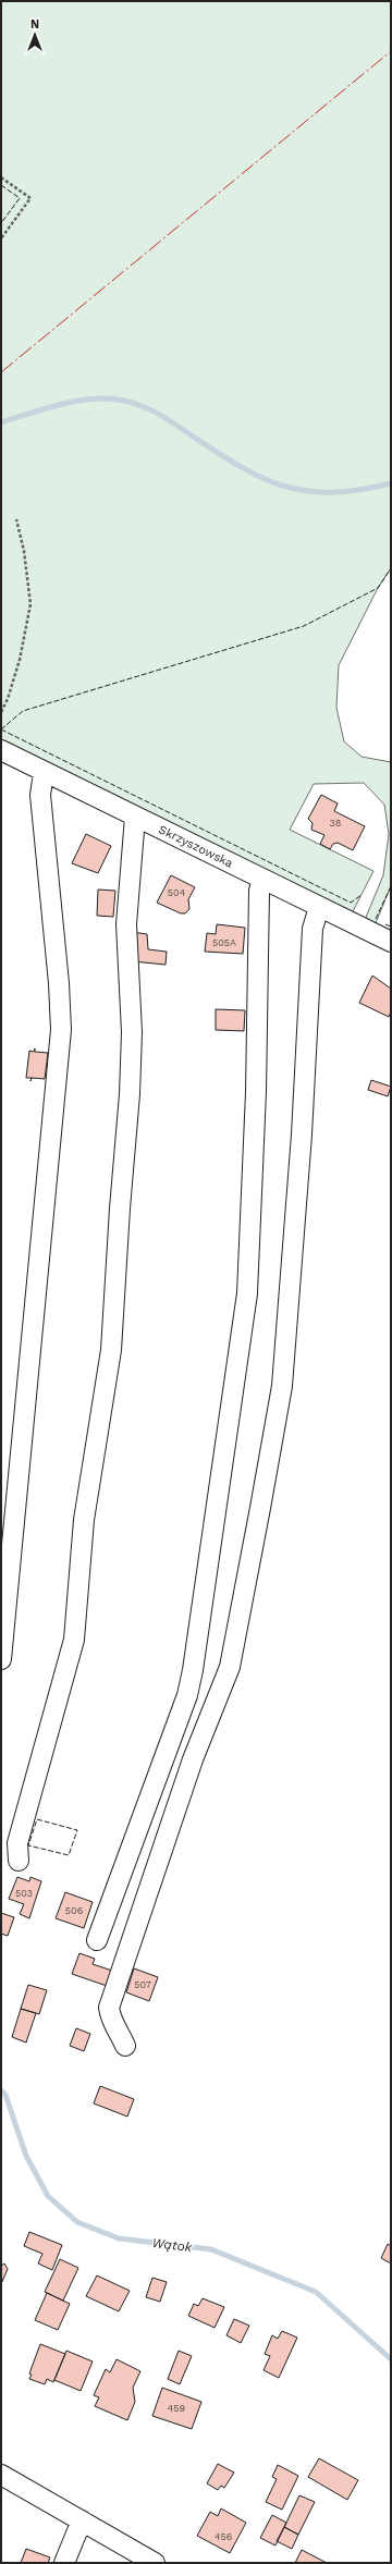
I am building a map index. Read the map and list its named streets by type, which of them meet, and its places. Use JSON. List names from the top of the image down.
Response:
{
  "streets": {
    "street": ["Skrzyszowska"]
  },
  "water": ["Wątok"],
  "house_numbers": [
    "38",
    "504",
    "505A",
    "503",
    "506",
    "507",
    "459",
    "456"
  ],
  "north": "top"
}
